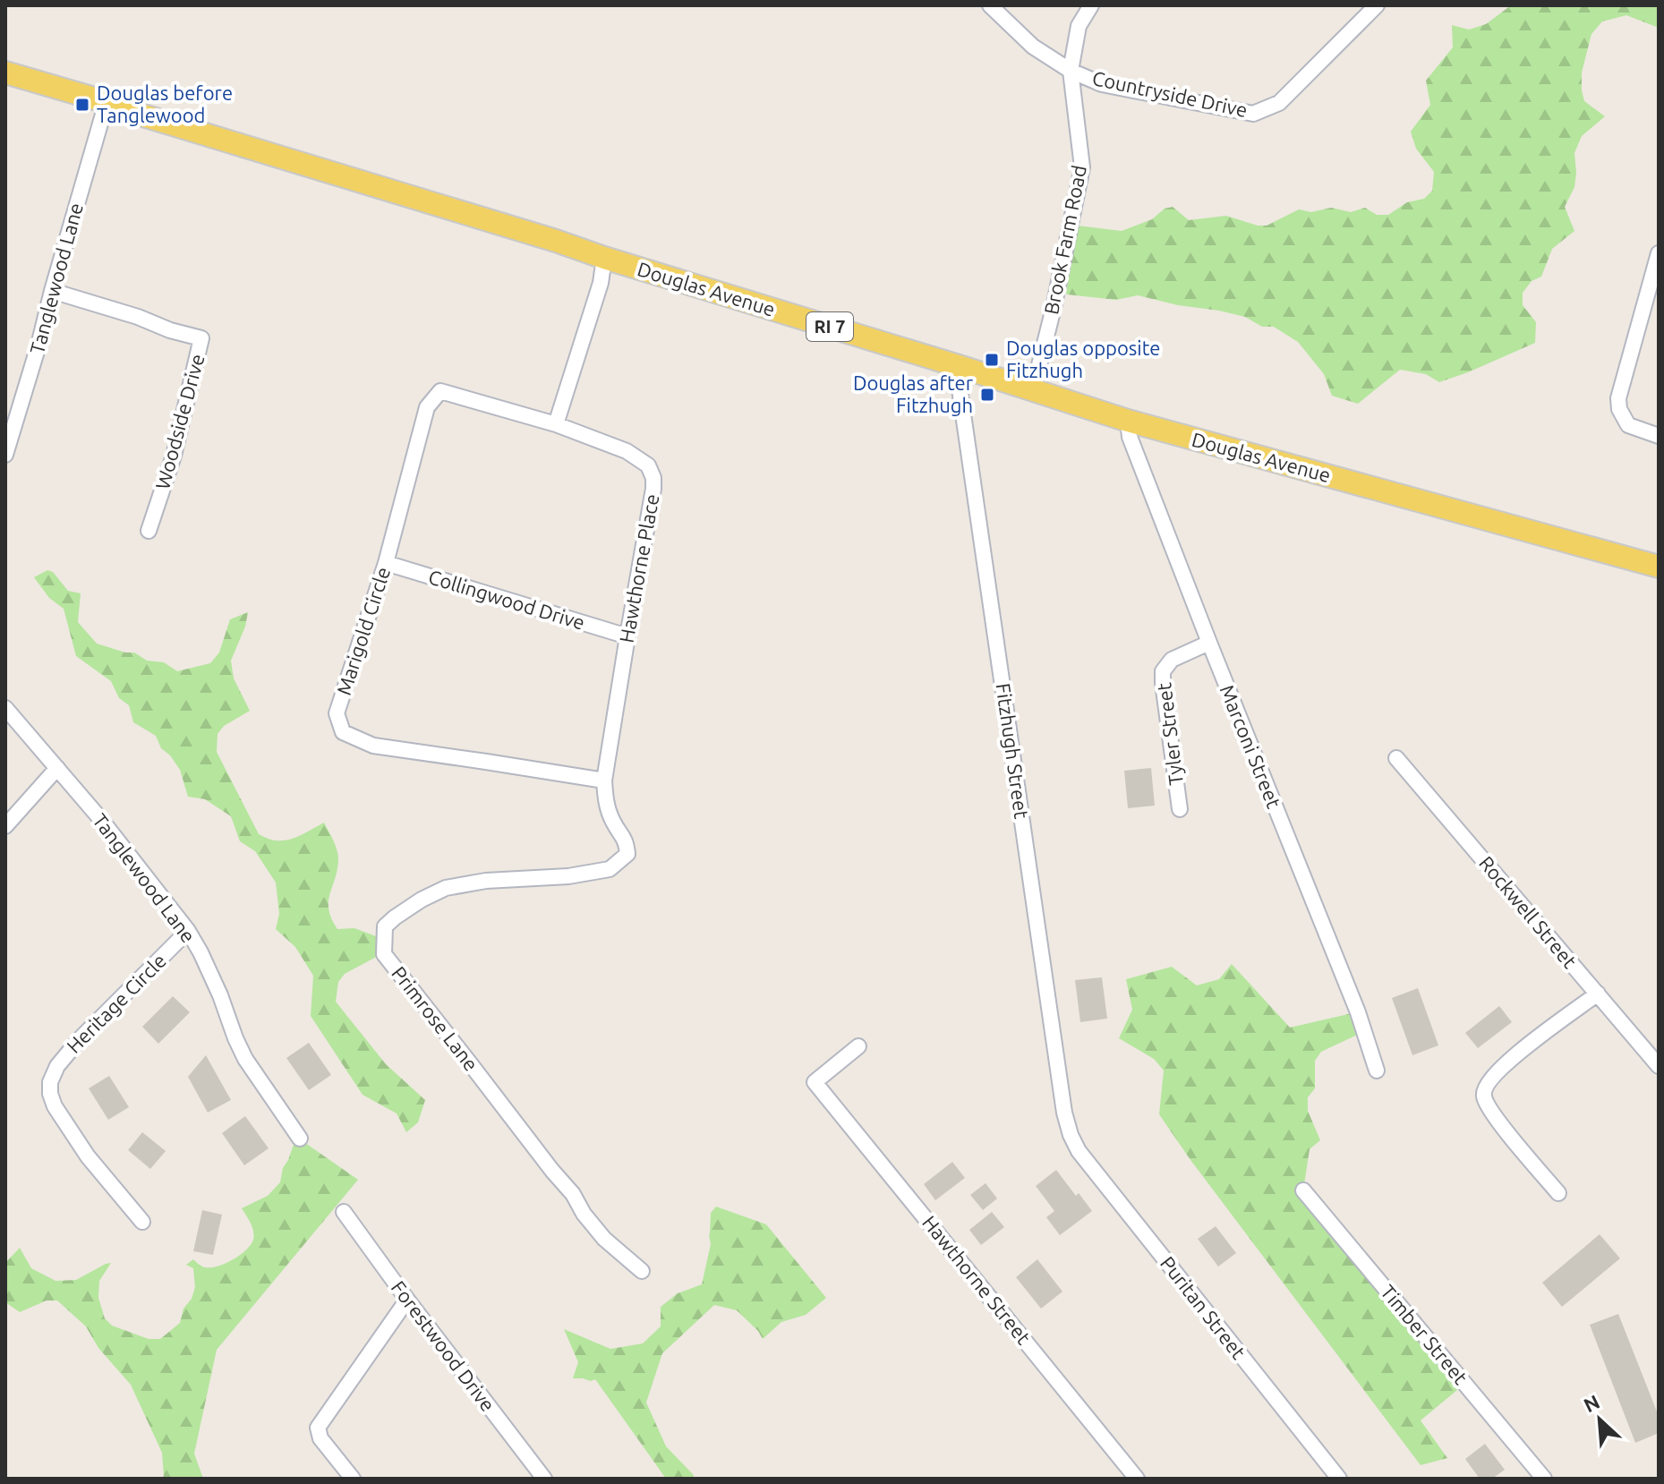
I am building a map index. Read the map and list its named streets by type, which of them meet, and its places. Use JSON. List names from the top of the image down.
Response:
{
  "streets": {
    "main road": ["Douglas Avenue", "RI 7"],
    "street": [
      "Countryside Drive",
      "Brook Farm Road",
      "Tanglewood Lane",
      "Woodside Drive",
      "Hawthorne Place",
      "Collingwood Drive",
      "Marigold Circle",
      "Tyler Street",
      "Marconi Street",
      "Fitzhugh Street",
      "Rockwell Street",
      "Heritage Circle",
      "Primrose Lane",
      "Hawthorne Street",
      "Puritan Street",
      "Timber Street",
      "Forestwood Drive"
    ]
  },
  "crossings": [
    ["Countryside Drive", "Brook Farm Road"],
    ["Brook Farm Road", "Douglas Avenue"],
    ["Tanglewood Lane", "Douglas Avenue"],
    ["Tanglewood Lane", "Woodside Drive"],
    ["Tanglewood Lane", "Heritage Circle"],
    ["Douglas Avenue", "Marconi Street"],
    ["Douglas Avenue", "Fitzhugh Street"],
    ["Hawthorne Place", "Collingwood Drive"],
    ["Hawthorne Place", "Marigold Circle"],
    ["Hawthorne Place", "Primrose Lane"],
    ["Collingwood Drive", "Marigold Circle"],
    ["Tyler Street", "Marconi Street"],
    ["Fitzhugh Street", "Puritan Street"]
  ],
  "places": {
    "transit": ["Douglas before Tanglewood", "Douglas opposite Fitzhugh", "Douglas after Fitzhugh"]
  },
  "north": "top left"
}
